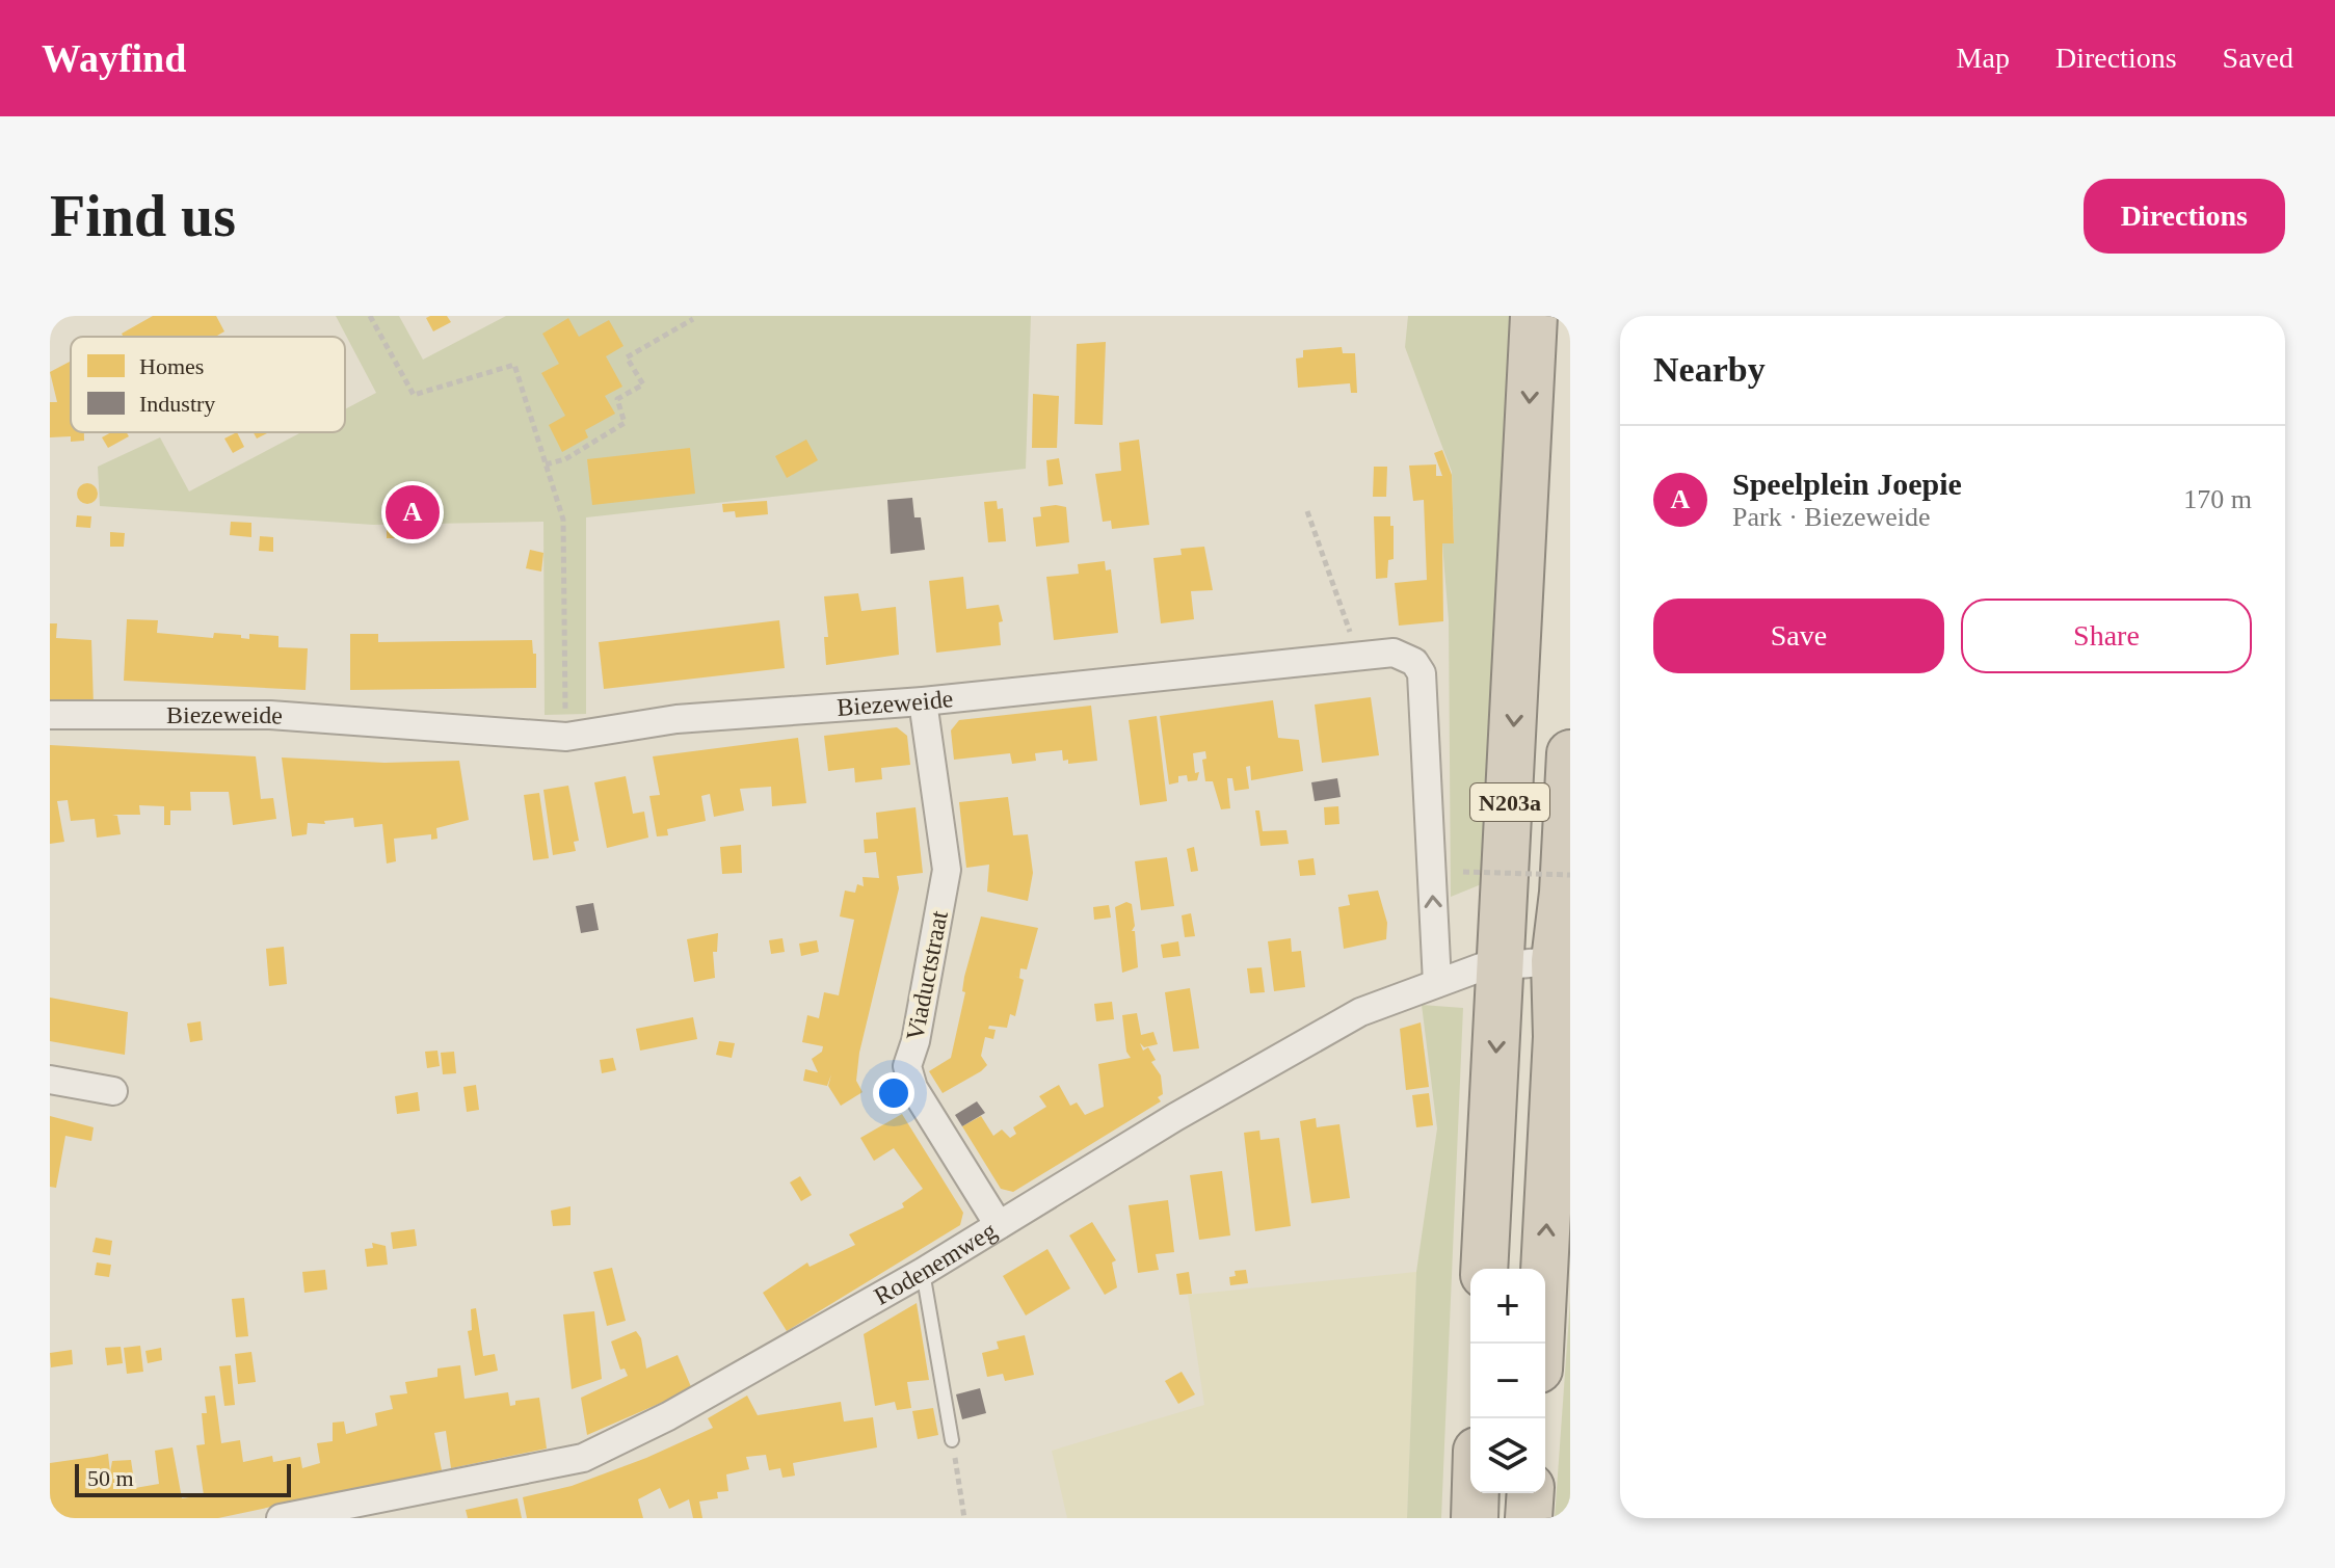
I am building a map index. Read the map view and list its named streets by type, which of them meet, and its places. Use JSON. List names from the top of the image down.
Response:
{
  "streets": {
    "highway": ["N203a"],
    "street": ["Biezeweide", "Viaductstraat", "Rodenemweg"]
  },
  "crossings": [
    ["Biezeweide", "Viaductstraat"],
    ["Biezeweide", "Rodenemweg"],
    ["N203a", "Rodenemweg"],
    ["Viaductstraat", "Rodenemweg"]
  ],
  "legend": ["Homes", "Industry"],
  "scale_bar": "50 m",
  "page": {
    "header": "Wayfind",
    "nav": ["Map", "Directions", "Saved"],
    "buttons": [
      "Directions",
      ["Save", "Share"]
    ],
    "title": "Find us",
    "heading": "Nearby",
    "list": [
      {
        "mark": "A",
        "name": "Speelplein Joepie",
        "note": "Park · Biezeweide",
        "value": "170 m"
      }
    ],
    "pins": "A",
    "map_buttons": ["+", "−"],
    "scale": "50 m"
  }
}
